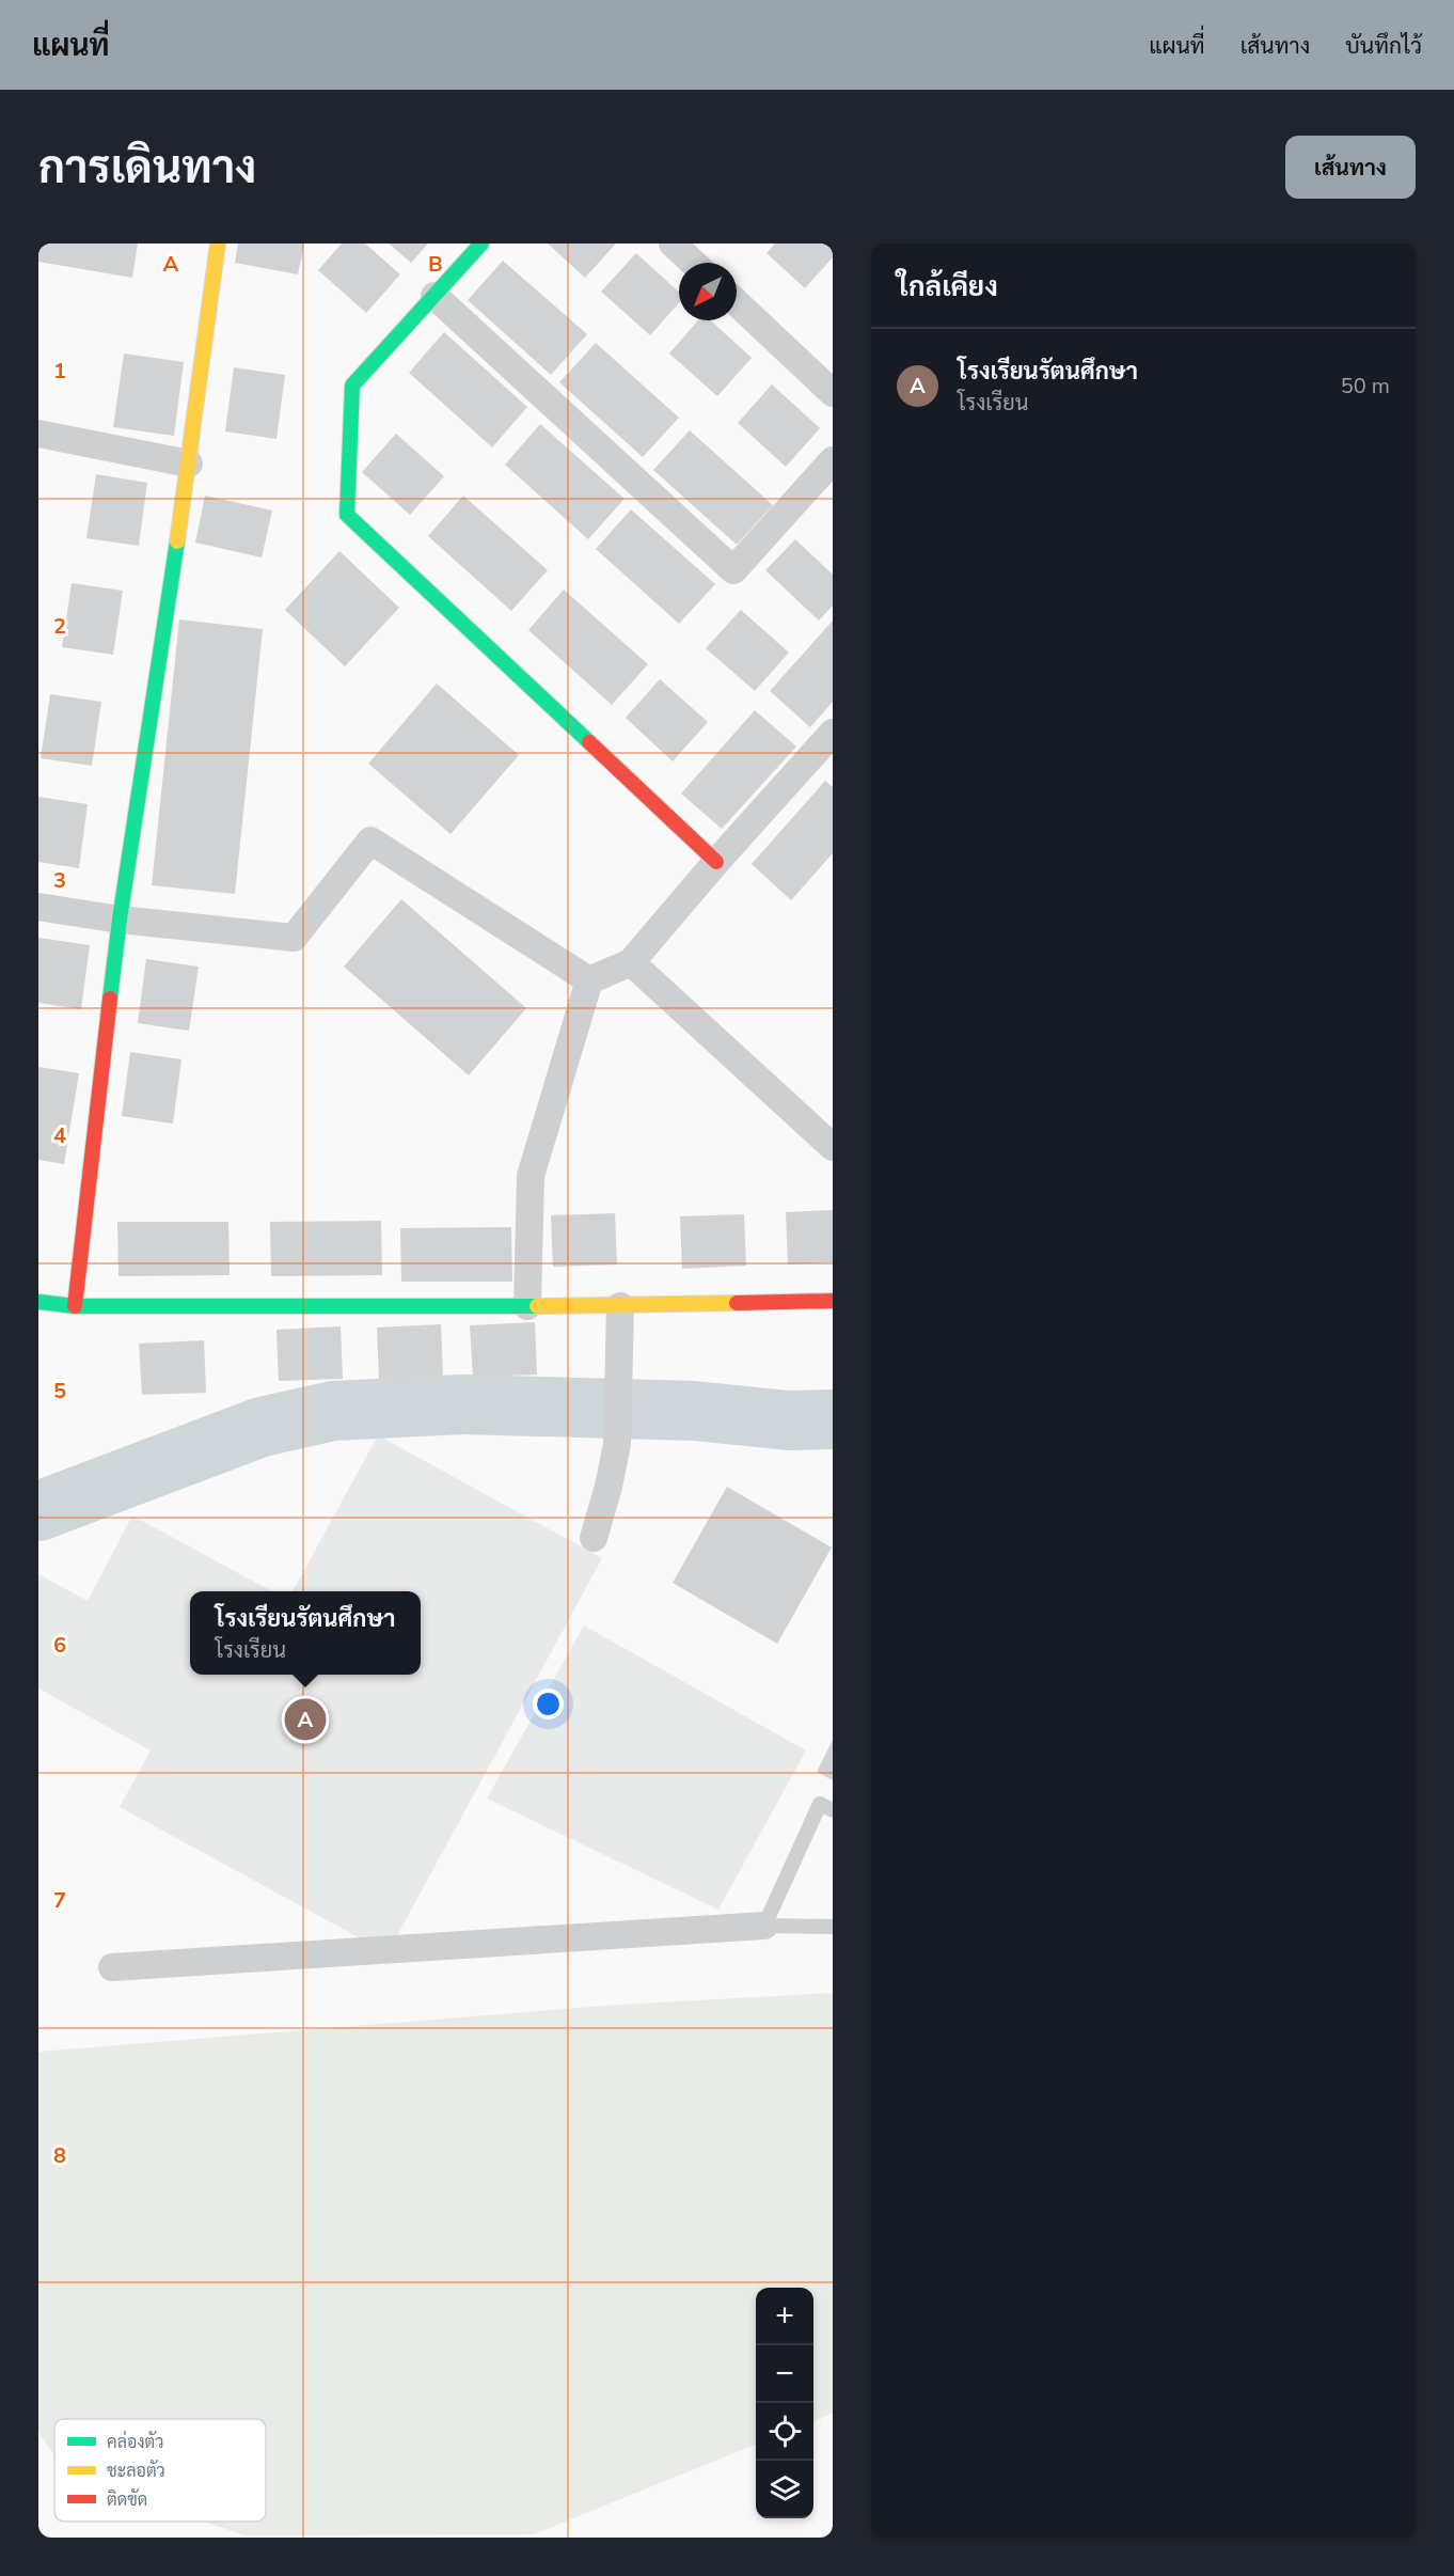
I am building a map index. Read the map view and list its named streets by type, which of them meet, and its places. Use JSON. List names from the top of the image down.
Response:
{
  "legend": ["คล่องตัว", "ชะลอตัว", "ติดขัด"],
  "north": "bottom left",
  "page": {
    "header": "แผนที่",
    "nav": ["แผนที่", "เส้นทาง", "บันทึกไว้"],
    "title": "การเดินทาง",
    "buttons": "เส้นทาง",
    "heading": "ใกล้เคียง",
    "list": [
      {
        "mark": "A",
        "name": "โรงเรียนรัตนศึกษา",
        "note": "โรงเรียน",
        "value": "50 m"
      }
    ],
    "popup": ["โรงเรียนรัตนศึกษา", "โรงเรียน"],
    "pins": "A",
    "map_buttons": ["+", "−"]
  },
  "grid": {
    "columns": ["A", "B"],
    "rows": [
      "1",
      "2",
      "3",
      "4",
      "5",
      "6",
      "7",
      "8"
    ]
  }
}
